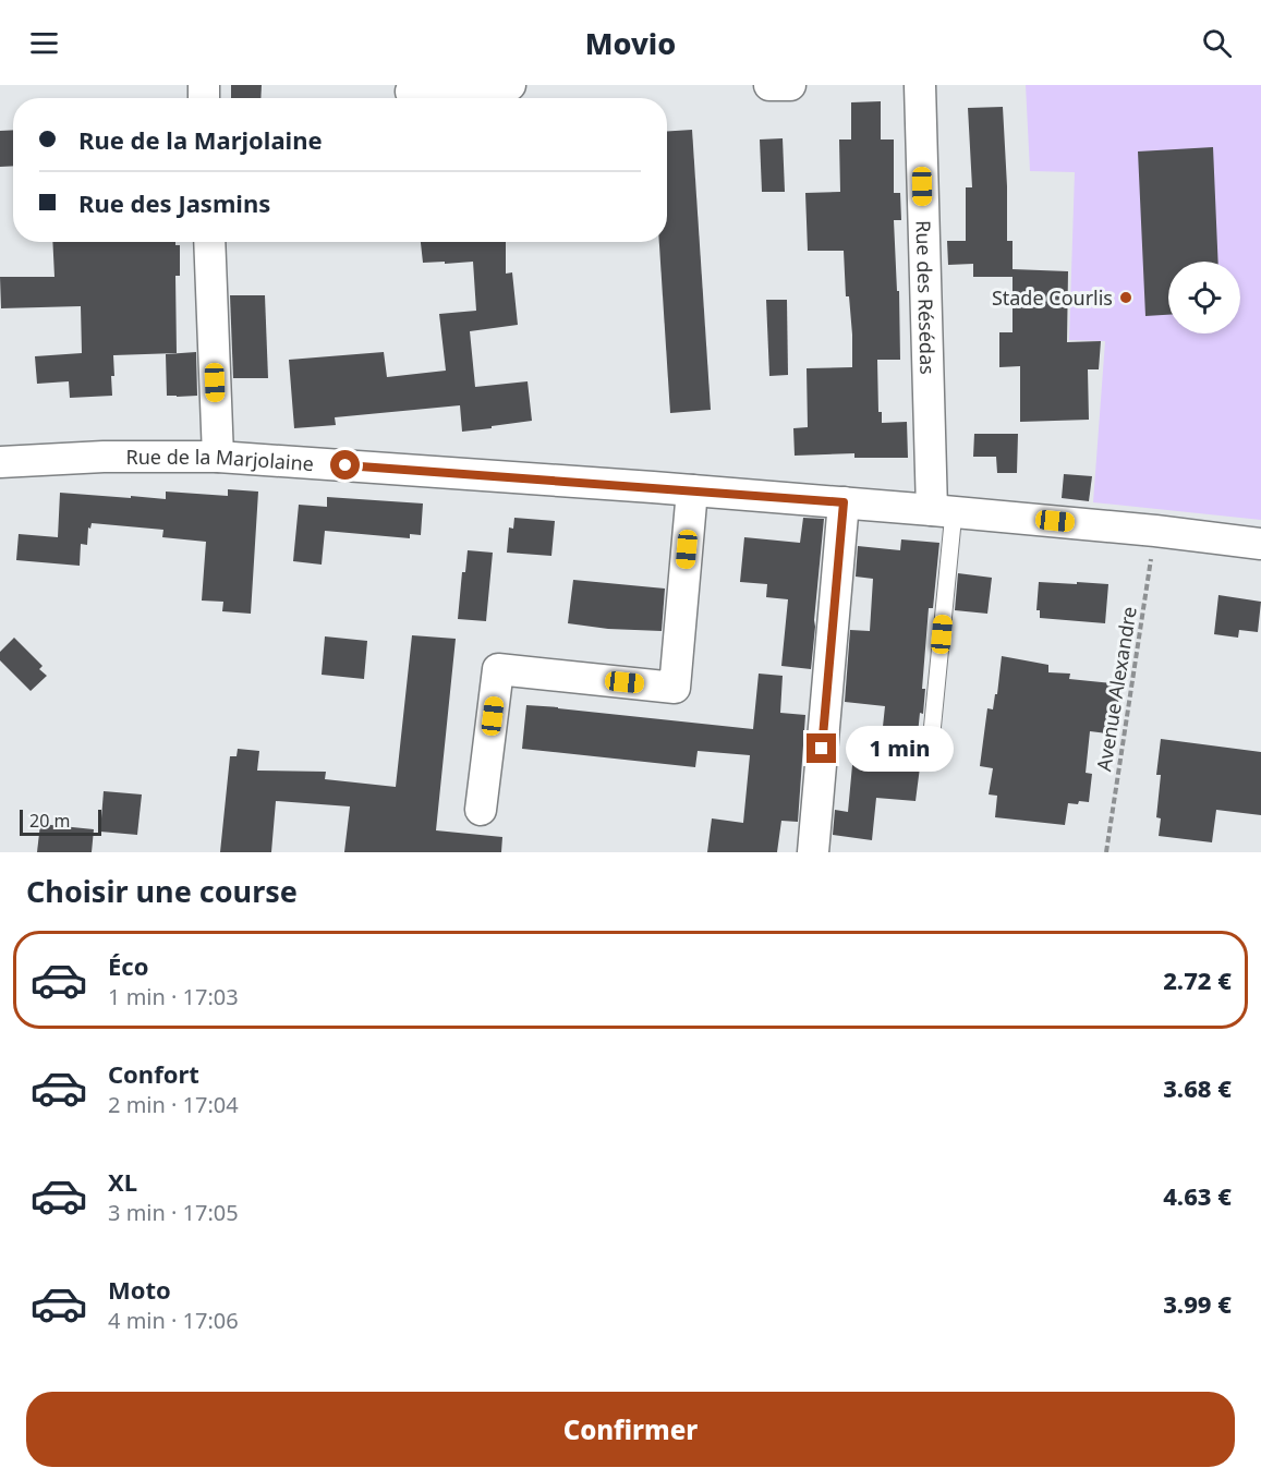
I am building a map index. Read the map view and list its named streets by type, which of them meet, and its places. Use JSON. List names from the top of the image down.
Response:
{
  "streets": {
    "street": ["Rue des Résédas", "Rue de la Marjolaine"],
    "path": ["Avenue Alexandre"]
  },
  "crossings": [
    ["Rue des Résédas", "Rue de la Marjolaine"],
    ["Rue de la Marjolaine", "Avenue Alexandre"]
  ],
  "places": ["Stade Courlis"],
  "scale_bar": "20 m",
  "page": {
    "header": "Movio",
    "banner": ["Rue de la Marjolaine", "Rue des Jasmins"],
    "bubble": "1 min",
    "scale": "20 m",
    "heading": "Choisir une course",
    "list": [
      {
        "name": "Éco",
        "note": "1 min · 17:03",
        "value": "2.72 €"
      },
      {
        "name": "Confort",
        "note": "2 min · 17:04",
        "value": "3.68 €"
      },
      {
        "name": "XL",
        "note": "3 min · 17:05",
        "value": "4.63 €"
      },
      {
        "name": "Moto",
        "note": "4 min · 17:06",
        "value": "3.99 €"
      }
    ],
    "buttons": "Confirmer"
  }
}
